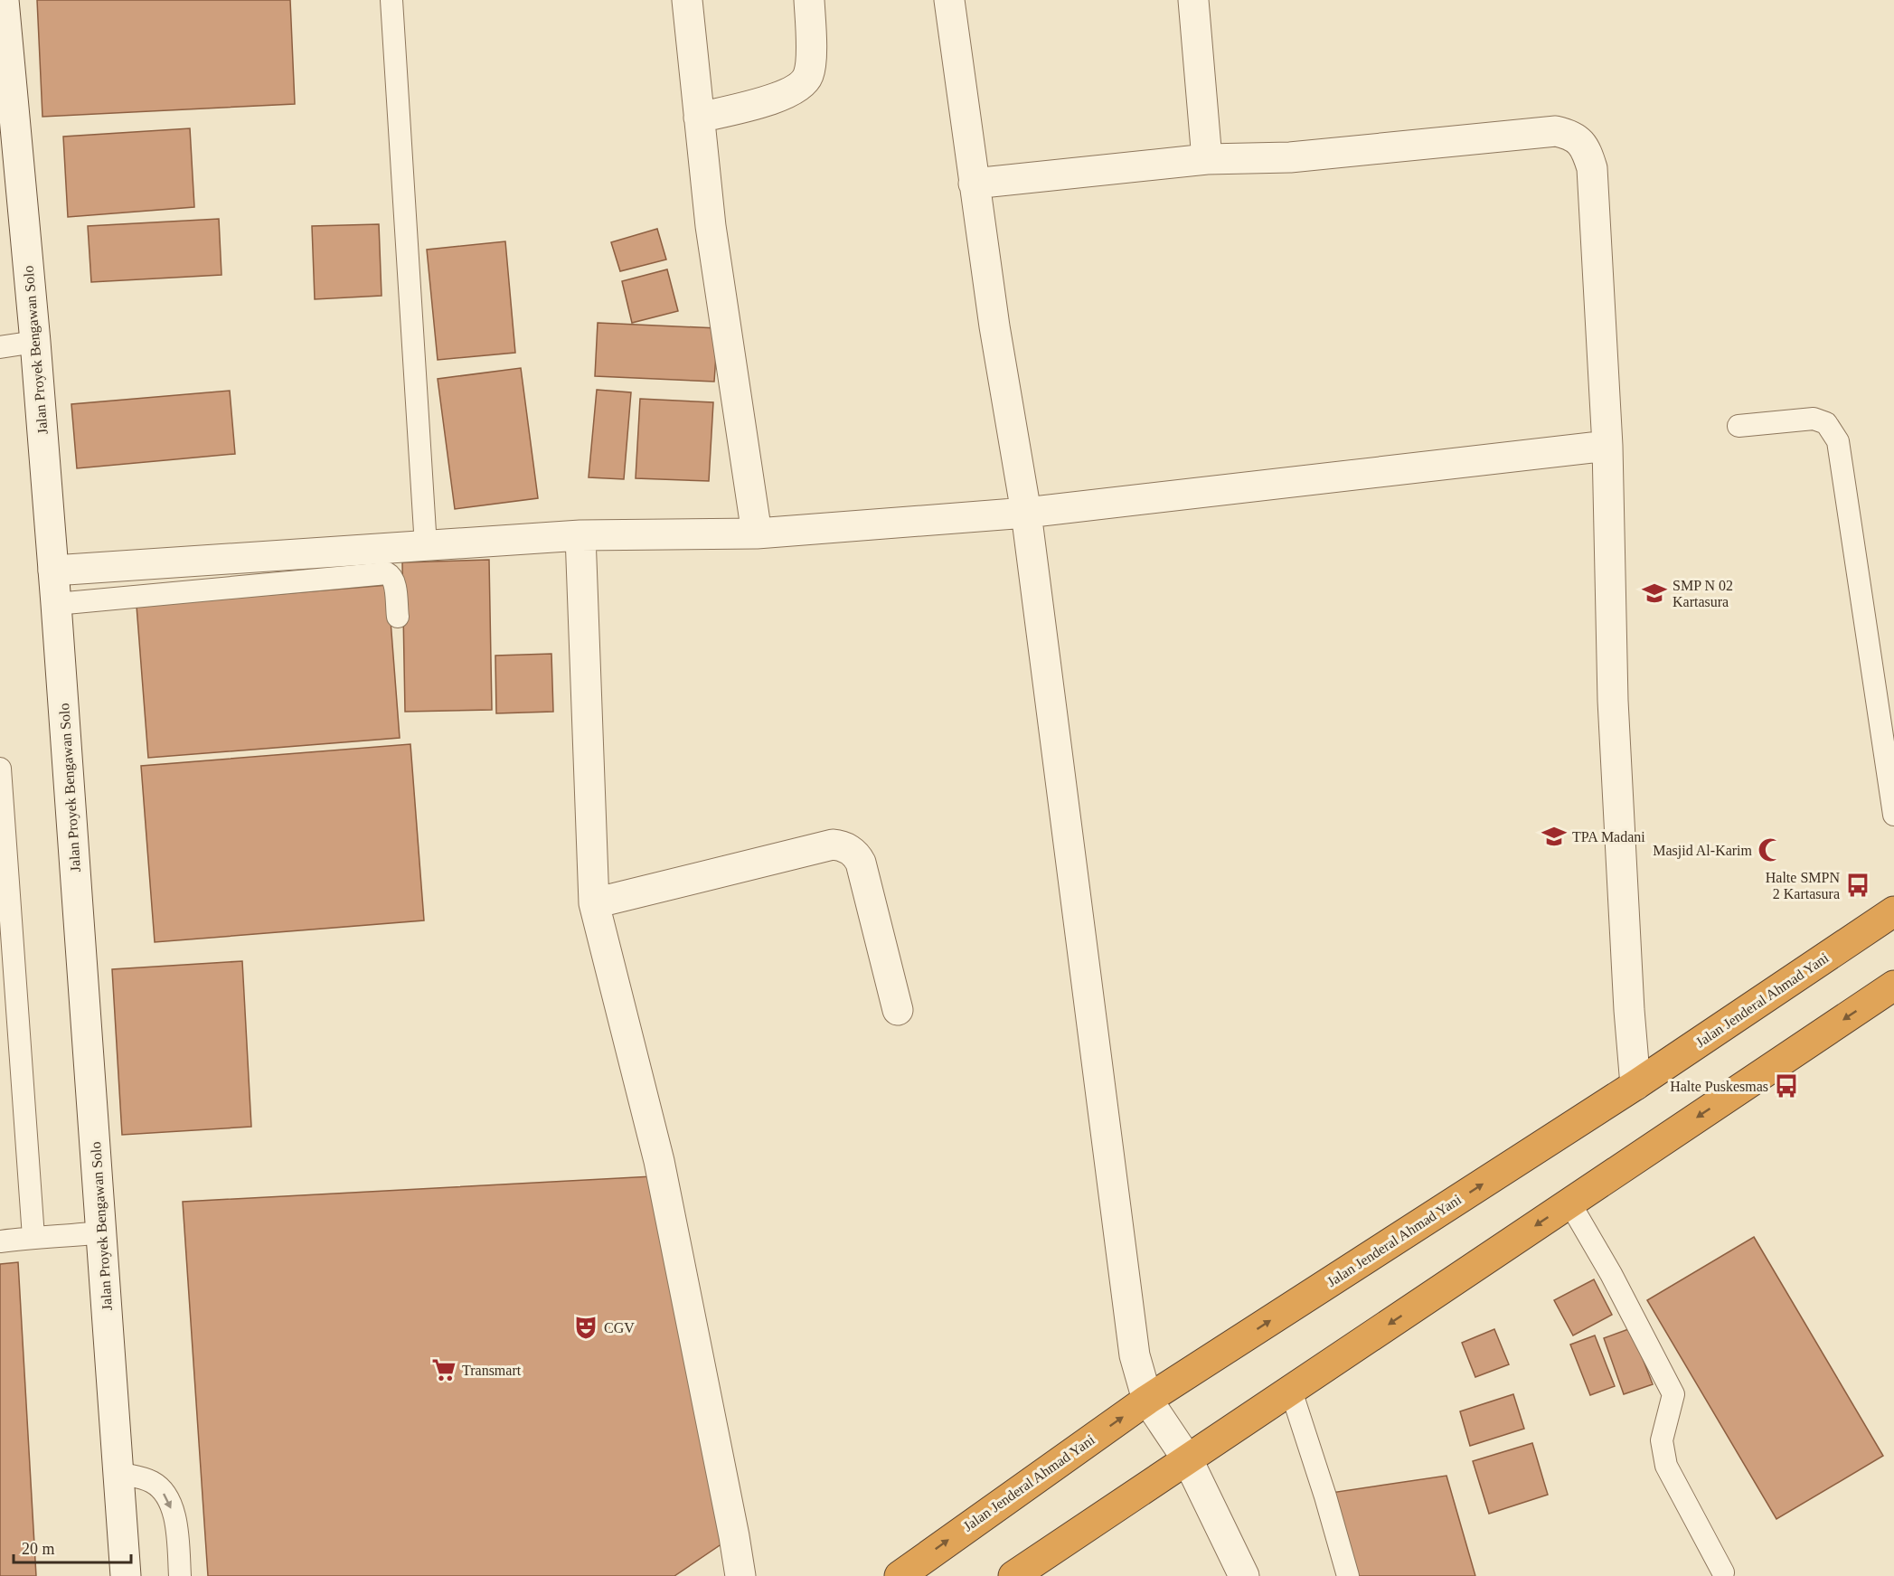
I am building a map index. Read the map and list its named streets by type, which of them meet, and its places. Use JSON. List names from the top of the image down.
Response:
{
  "streets": {
    "highway": ["Jalan Jenderal Ahmad Yani"],
    "street": ["Jalan Proyek Bengawan Solo"]
  },
  "places": {
    "school or university": ["SMP N 02 Kartasura", "TPA Madani"],
    "mosque": ["Masjid Al-Karim"],
    "bus stop": ["Halte SMPN 2 Kartasura", "Halte Puskesmas"],
    "theatre": ["CGV"],
    "supermarket": ["Transmart"]
  },
  "scale_bar": "20 m"
}
